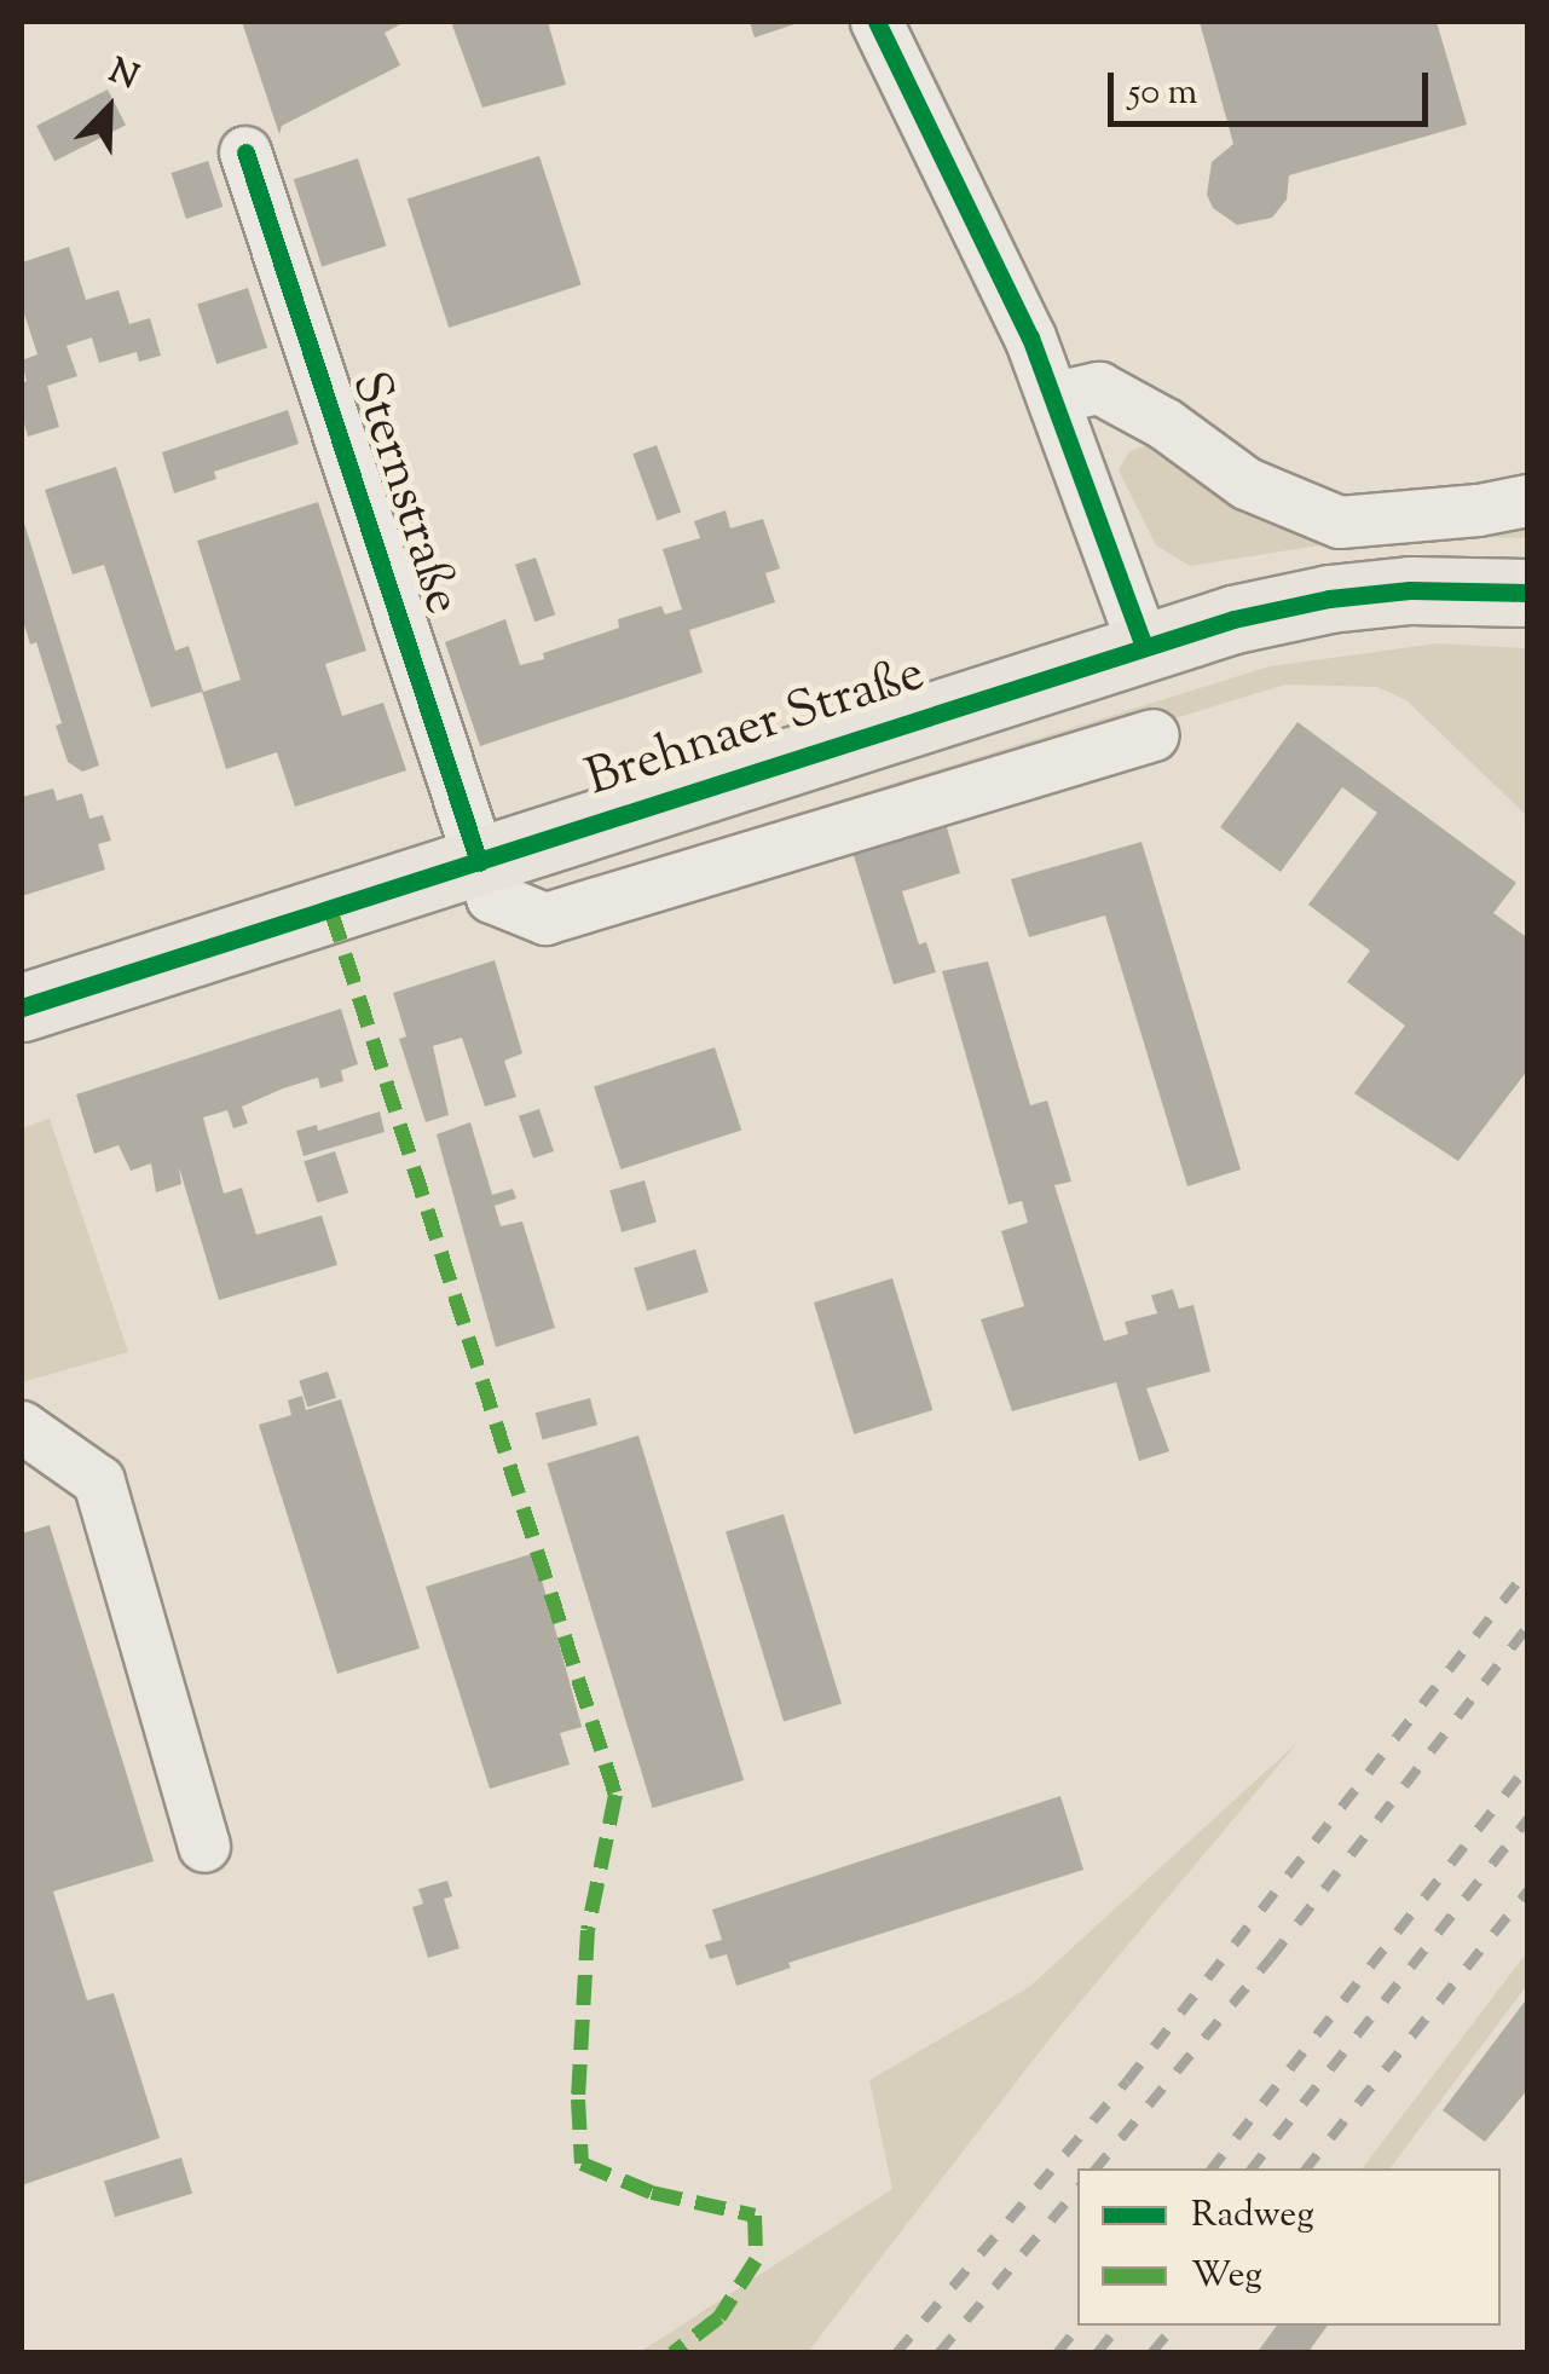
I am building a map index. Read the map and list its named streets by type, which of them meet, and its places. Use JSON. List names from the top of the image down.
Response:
{
  "streets": {
    "main road": ["Brehnaer Straße"],
    "street": ["Sternstraße"]
  },
  "crossings": [
    ["Sternstraße", "Brehnaer Straße"]
  ],
  "legend": ["Radweg", "Weg"],
  "scale_bar": "50 m",
  "north": "top right"
}
